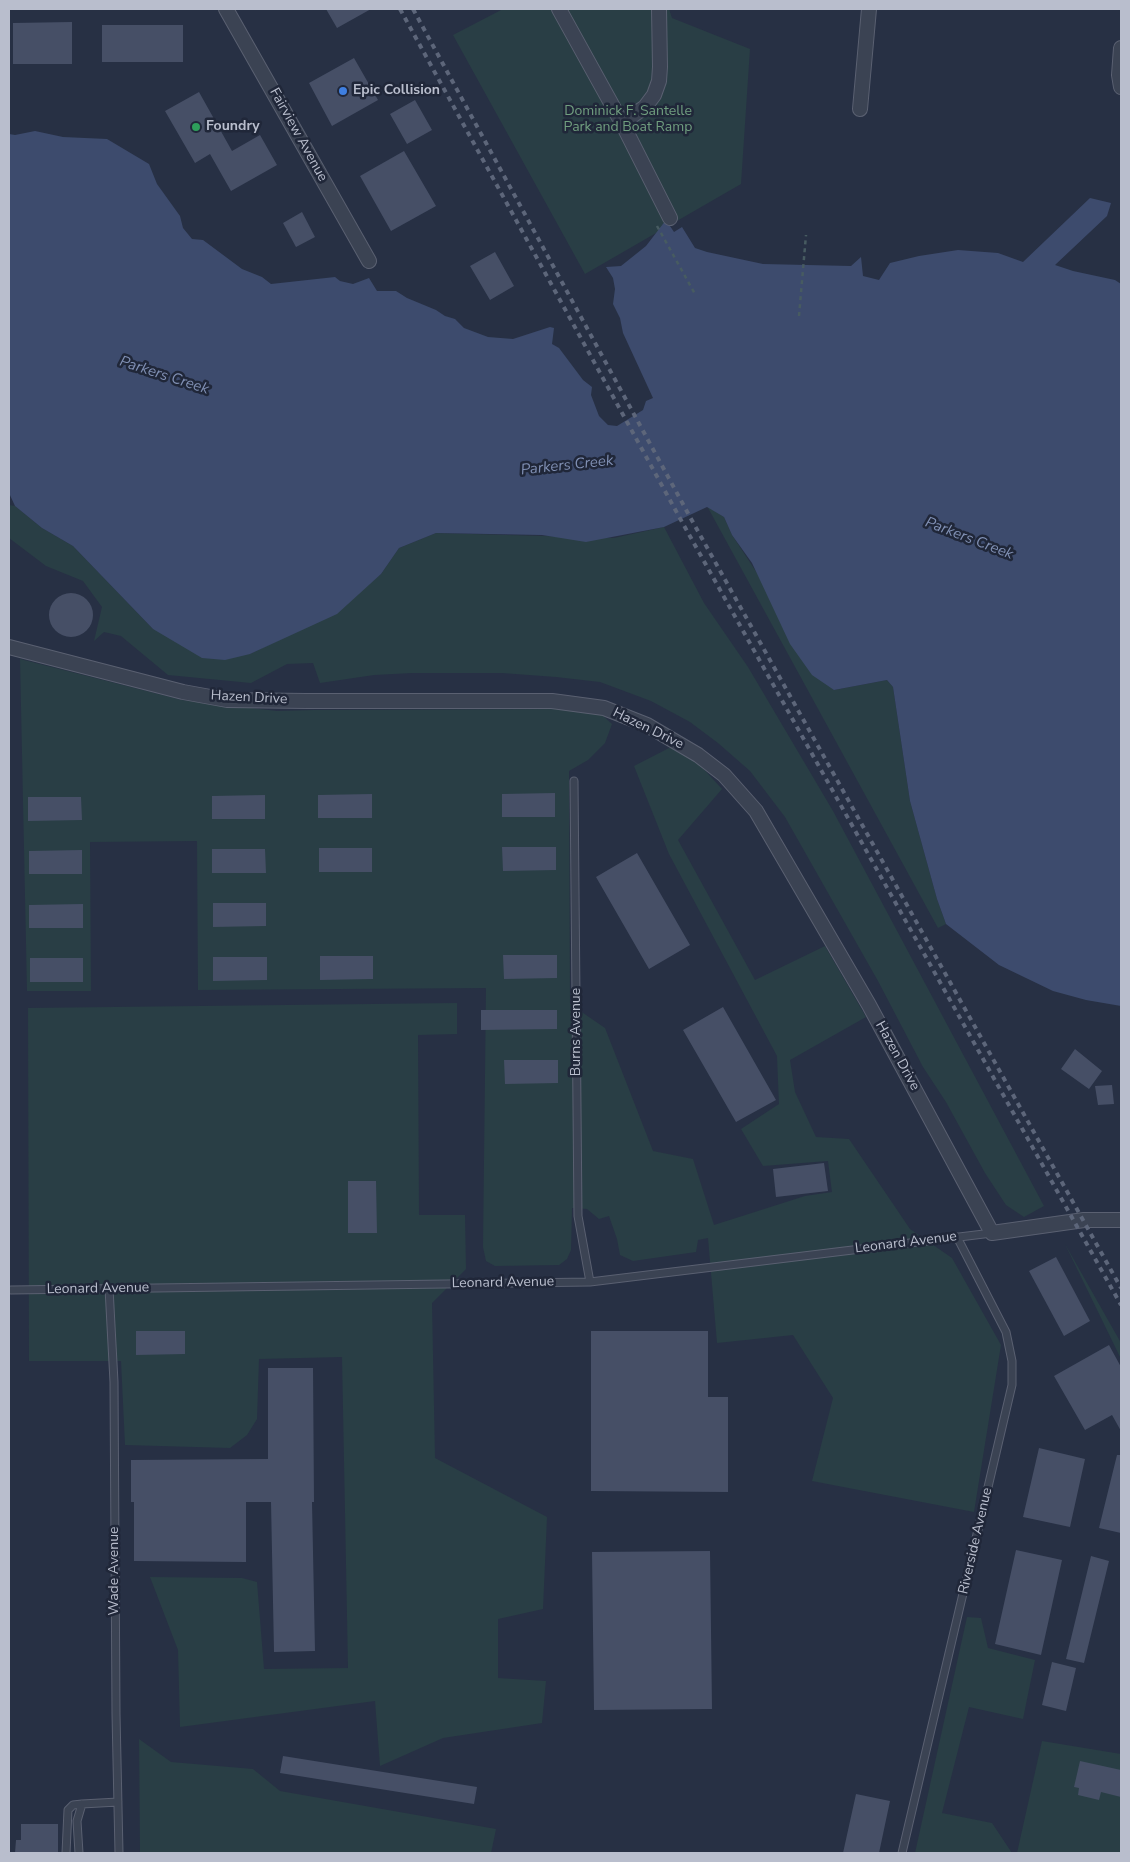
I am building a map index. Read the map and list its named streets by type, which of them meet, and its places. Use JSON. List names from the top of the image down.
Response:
{
  "streets": {
    "street": ["Fairview Avenue", "Hazen Drive"],
    "lane": [
      "Burns Avenue",
      "Leonard Avenue",
      "Riverside Avenue",
      "Wade Avenue"
    ]
  },
  "crossings": [
    ["Hazen Drive", "Leonard Avenue"],
    ["Burns Avenue", "Leonard Avenue"],
    ["Leonard Avenue", "Riverside Avenue"],
    ["Leonard Avenue", "Wade Avenue"]
  ],
  "water": ["Parkers Creek"],
  "parks": ["Dominick F. Santelle Park and Boat Ramp"],
  "places": ["Epic Collision", "Foundry"]
}
